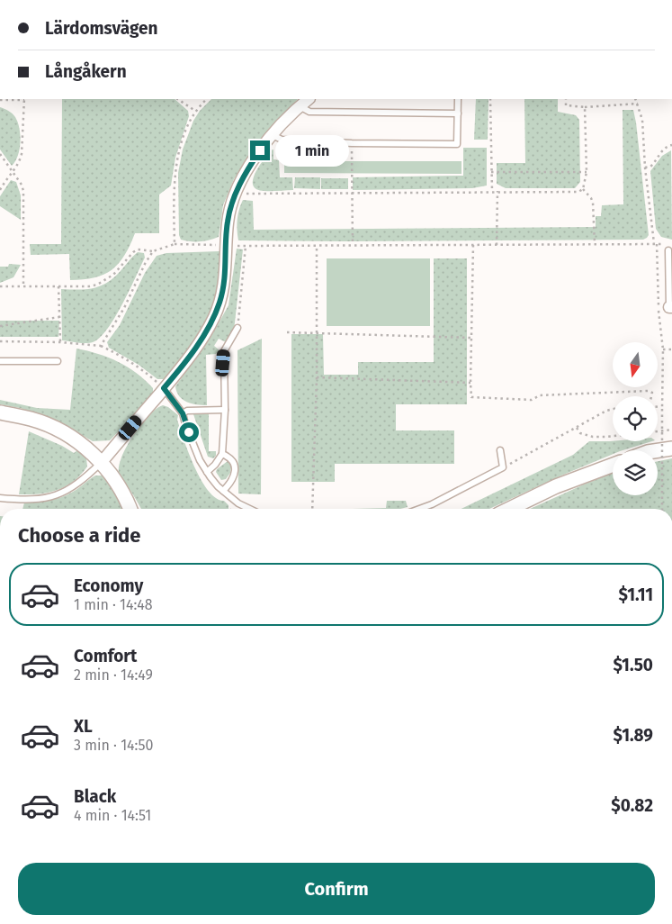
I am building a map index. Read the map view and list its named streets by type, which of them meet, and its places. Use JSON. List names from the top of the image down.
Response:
{
  "north": "bottom",
  "page": {
    "banner": ["Lärdomsvägen", "Långåkern"],
    "bubble": "1 min",
    "heading": "Choose a ride",
    "list": [
      {
        "name": "Economy",
        "note": "1 min · 14:48",
        "value": "$1.11"
      },
      {
        "name": "Comfort",
        "note": "2 min · 14:49",
        "value": "$1.50"
      },
      {
        "name": "XL",
        "note": "3 min · 14:50",
        "value": "$1.89"
      },
      {
        "name": "Black",
        "note": "4 min · 14:51",
        "value": "$0.82"
      }
    ],
    "buttons": "Confirm"
  }
}
